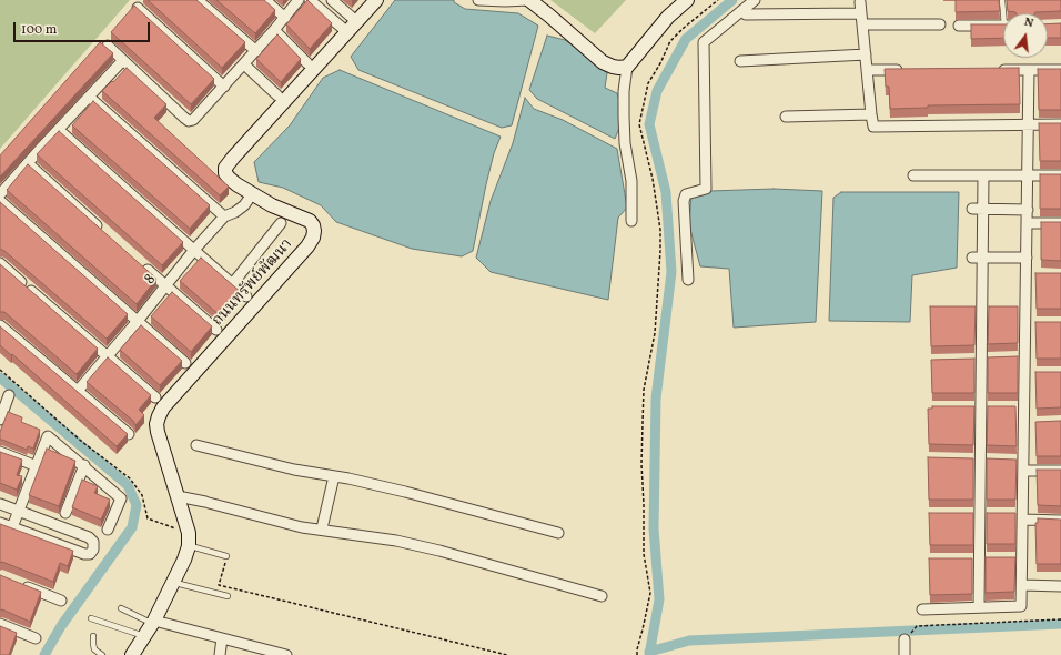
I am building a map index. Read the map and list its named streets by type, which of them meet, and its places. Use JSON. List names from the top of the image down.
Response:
{
  "streets": {
    "street": ["8", "ถนนทรัพย์พัฒนา"]
  },
  "crossings": [
    ["8", "ถนนทรัพย์พัฒนา"]
  ],
  "scale_bar": "100 m",
  "north": "top"
}
